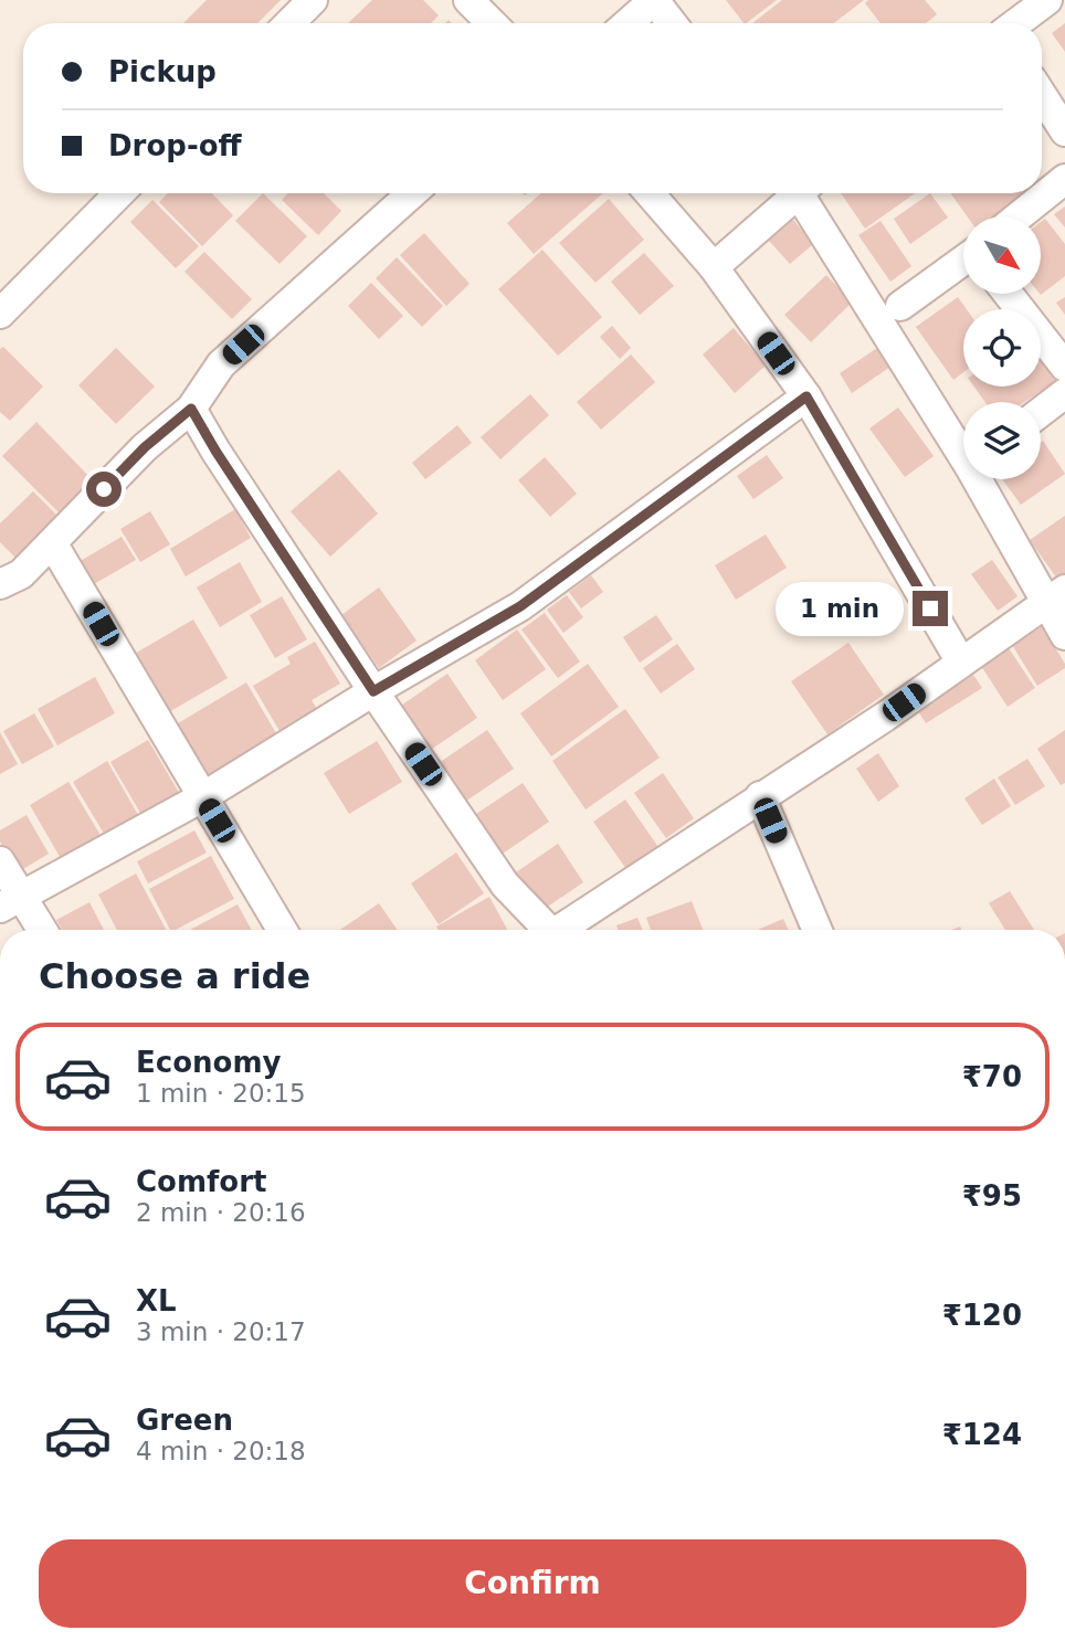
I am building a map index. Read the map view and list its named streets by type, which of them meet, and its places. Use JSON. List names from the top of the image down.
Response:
{
  "north": "bottom right",
  "page": {
    "banner": ["Pickup", "Drop-off"],
    "bubble": "1 min",
    "heading": "Choose a ride",
    "list": [
      {
        "name": "Economy",
        "note": "1 min · 20:15",
        "value": "₹70"
      },
      {
        "name": "Comfort",
        "note": "2 min · 20:16",
        "value": "₹95"
      },
      {
        "name": "XL",
        "note": "3 min · 20:17",
        "value": "₹120"
      },
      {
        "name": "Green",
        "note": "4 min · 20:18",
        "value": "₹124"
      }
    ],
    "buttons": "Confirm"
  }
}
